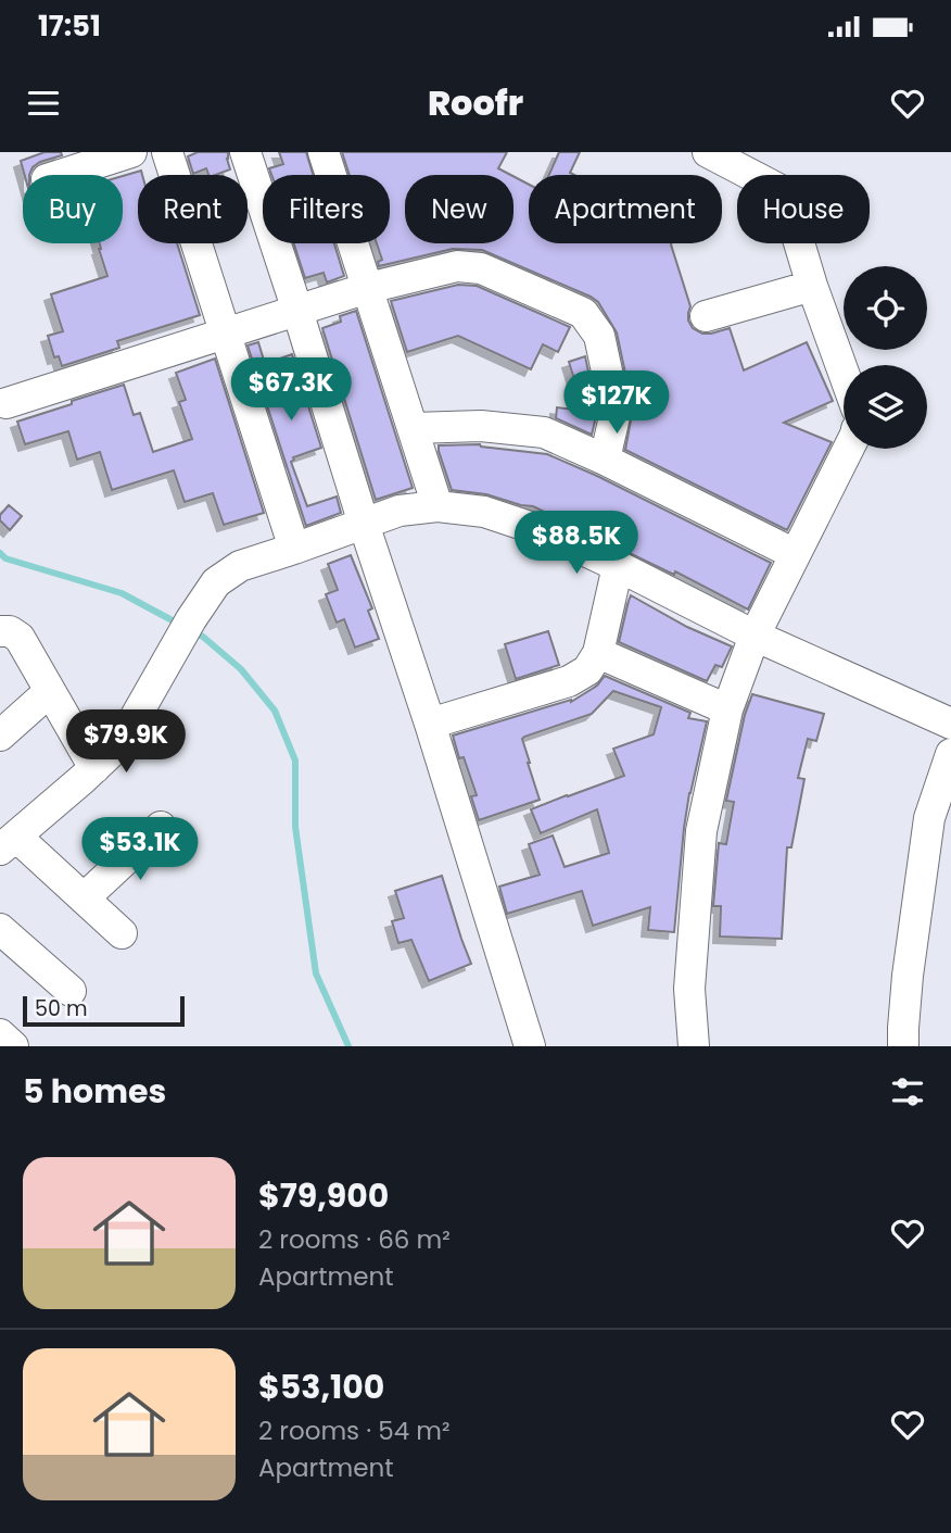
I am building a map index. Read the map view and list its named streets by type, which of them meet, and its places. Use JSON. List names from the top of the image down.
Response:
{
  "scale_bar": "50 m",
  "page": {
    "status": "17:51",
    "header": "Roofr",
    "chip": [
      "Buy",
      "Rent",
      "Filters",
      "New",
      "Apartment",
      "House"
    ],
    "price": [
      "$67.3K",
      "$127K",
      "$88.5K",
      "$79.9K",
      "$53.1K"
    ],
    "scale": "50 m",
    "heading": "5 homes",
    "list": [
      {
        "name": "$79,900",
        "note": "2 rooms · 66 m² · Apartment"
      },
      {
        "name": "$53,100",
        "note": "2 rooms · 54 m² · Apartment"
      }
    ]
  }
}
